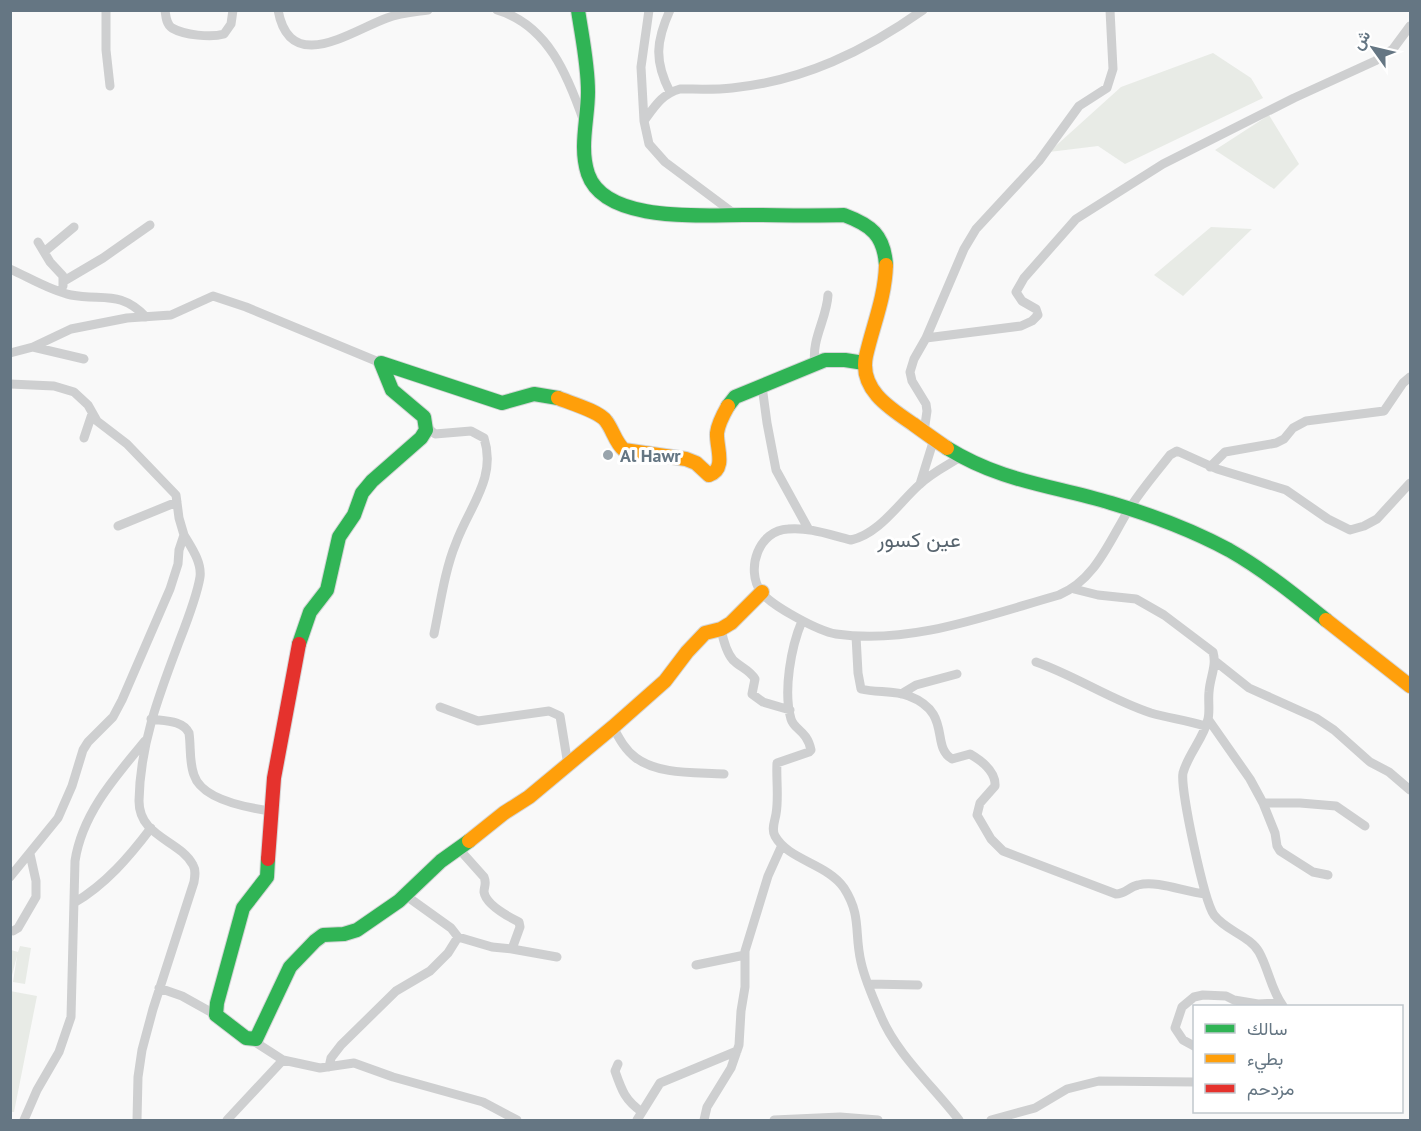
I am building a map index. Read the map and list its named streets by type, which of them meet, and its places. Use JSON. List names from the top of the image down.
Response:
{
  "districts": ["عين كسور"],
  "places": ["Al Hawr"],
  "legend": ["سالك", "بطيء", "مزدحم"],
  "north": "top left"
}
